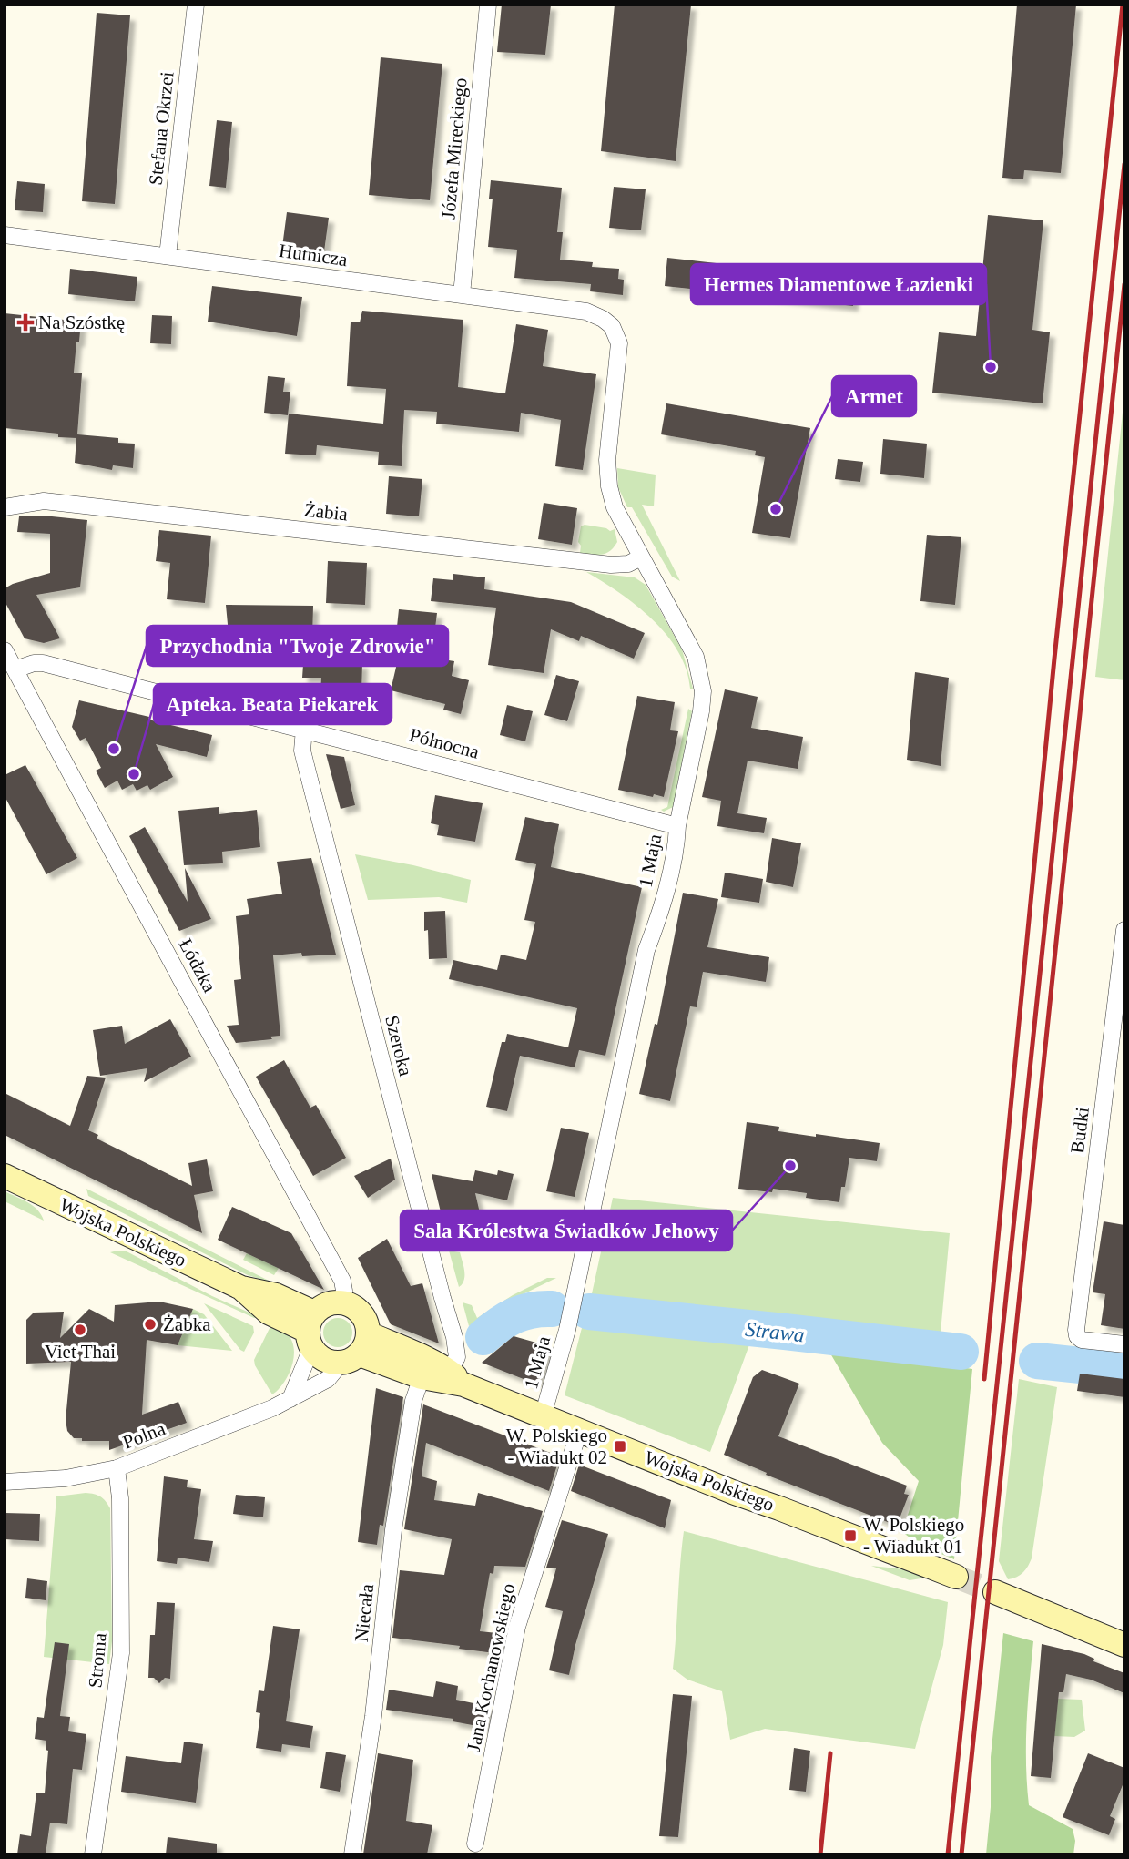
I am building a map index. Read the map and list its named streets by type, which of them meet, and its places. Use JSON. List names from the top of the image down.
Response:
{
  "streets": {
    "street": [
      "Stefana Okrzei",
      "Józefa Mireckiego",
      "Hutnicza",
      "Żabia",
      "Północna",
      "1 Maja",
      "Łódzka",
      "Szeroka",
      "Budki",
      "Wojska Polskiego",
      "Polna",
      "Niecała",
      "Stroma",
      "Jana Kochanowskiego"
    ]
  },
  "crossings": [
    ["Stefana Okrzei", "Hutnicza"],
    ["Józefa Mireckiego", "Hutnicza"],
    ["Hutnicza", "1 Maja"],
    ["Żabia", "1 Maja"],
    ["Północna", "1 Maja"],
    ["Północna", "Łódzka"],
    ["Północna", "Szeroka"],
    ["1 Maja", "Wojska Polskiego"],
    ["Łódzka", "Wojska Polskiego"],
    ["Łódzka", "Polna"],
    ["Szeroka", "Wojska Polskiego"],
    ["Wojska Polskiego", "Polna"],
    ["Wojska Polskiego", "Niecała"],
    ["Wojska Polskiego", "Jana Kochanowskiego"],
    ["Polna", "Stroma"]
  ],
  "water": ["Strawa"],
  "places": {
    "health": ["Na Szóstkę"],
    "other": [
      "Hermes Diamentowe Łazienki",
      "Armet",
      "Przychodnia \"Twoje Zdrowie\"",
      "Apteka. Beata Piekarek",
      "Sala Królestwa Świadków Jehowy",
      "Żabka",
      "Viet Thai"
    ],
    "transit": ["W. Polskiego - Wiadukt 02", "W. Polskiego - Wiadukt 01"]
  }
}
